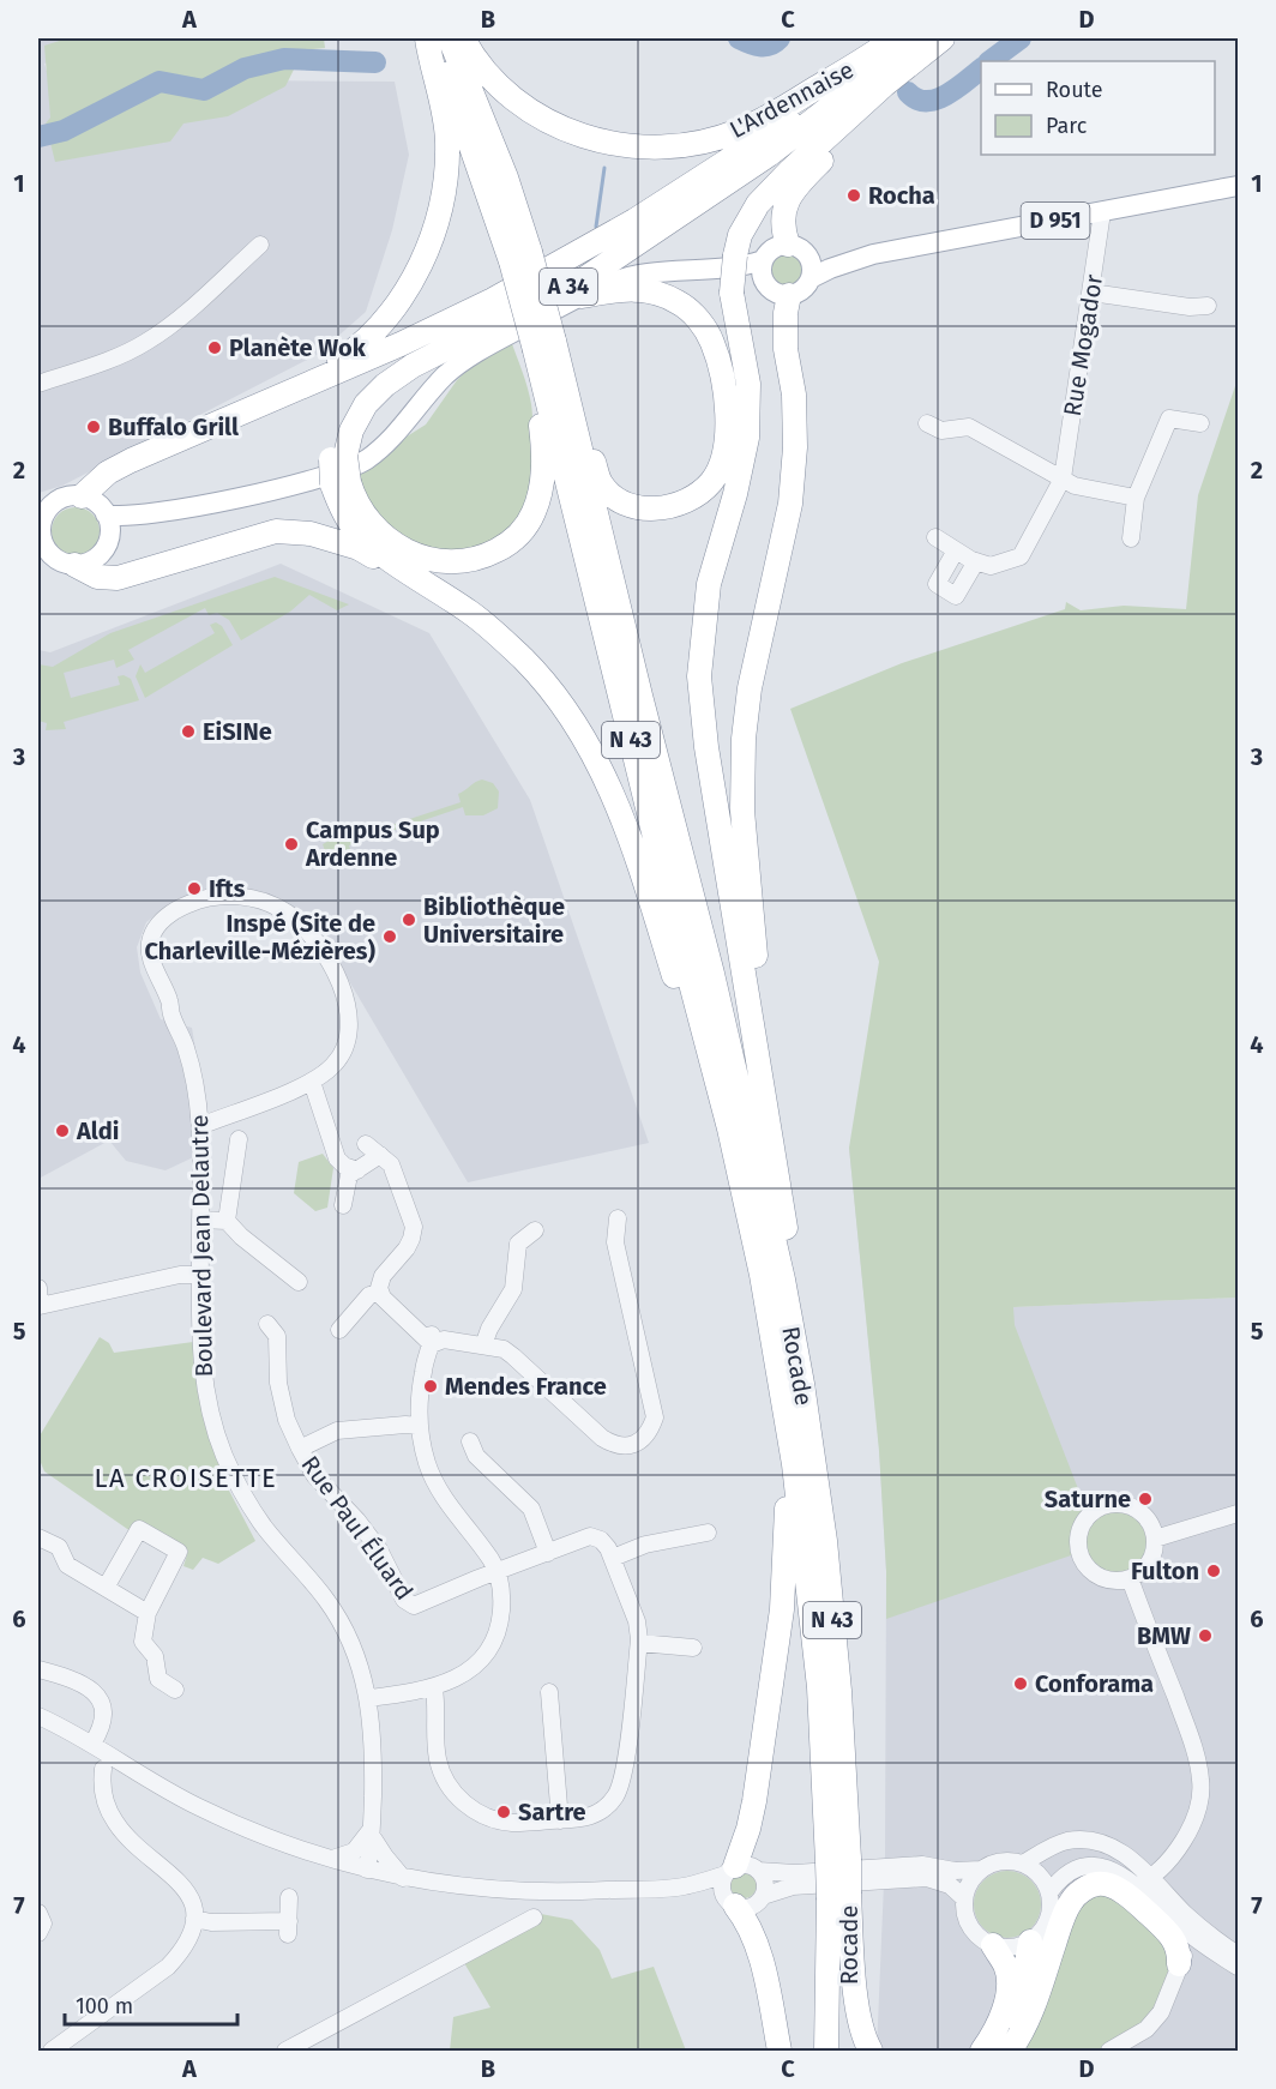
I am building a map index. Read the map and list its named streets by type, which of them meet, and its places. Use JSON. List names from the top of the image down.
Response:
{
  "streets": {
    "highway": [
      "L'Ardennaise",
      "A 34",
      "N 43",
      "Rocade"
    ],
    "main road": ["D 951"],
    "street": ["Rue Mogador", "Boulevard Jean Delautre", "Rue Paul Éluard"]
  },
  "crossings": [
    ["D 951", "Rue Mogador"],
    ["A 34", "N 43"],
    ["A 34", "Rocade"],
    ["N 43", "Rocade"]
  ],
  "districts": ["LA CROISETTE"],
  "places": [
    "Rocha",
    "Planète Wok",
    "Buffalo Grill",
    "EiSINe",
    "Campus Sup Ardenne",
    "Ifts",
    "Bibliothèque Universitaire",
    "Inspé (Site de Charleville-Mézières)",
    "Aldi",
    "Mendes France",
    "Saturne",
    "Fulton",
    "BMW",
    "Conforama",
    "Sartre"
  ],
  "legend": ["Route", "Parc"],
  "scale_bar": "100 m",
  "grid": {
    "columns": [
      "A",
      "B",
      "C",
      "D"
    ],
    "rows": [
      "1",
      "2",
      "3",
      "4",
      "5",
      "6",
      "7"
    ]
  }
}
